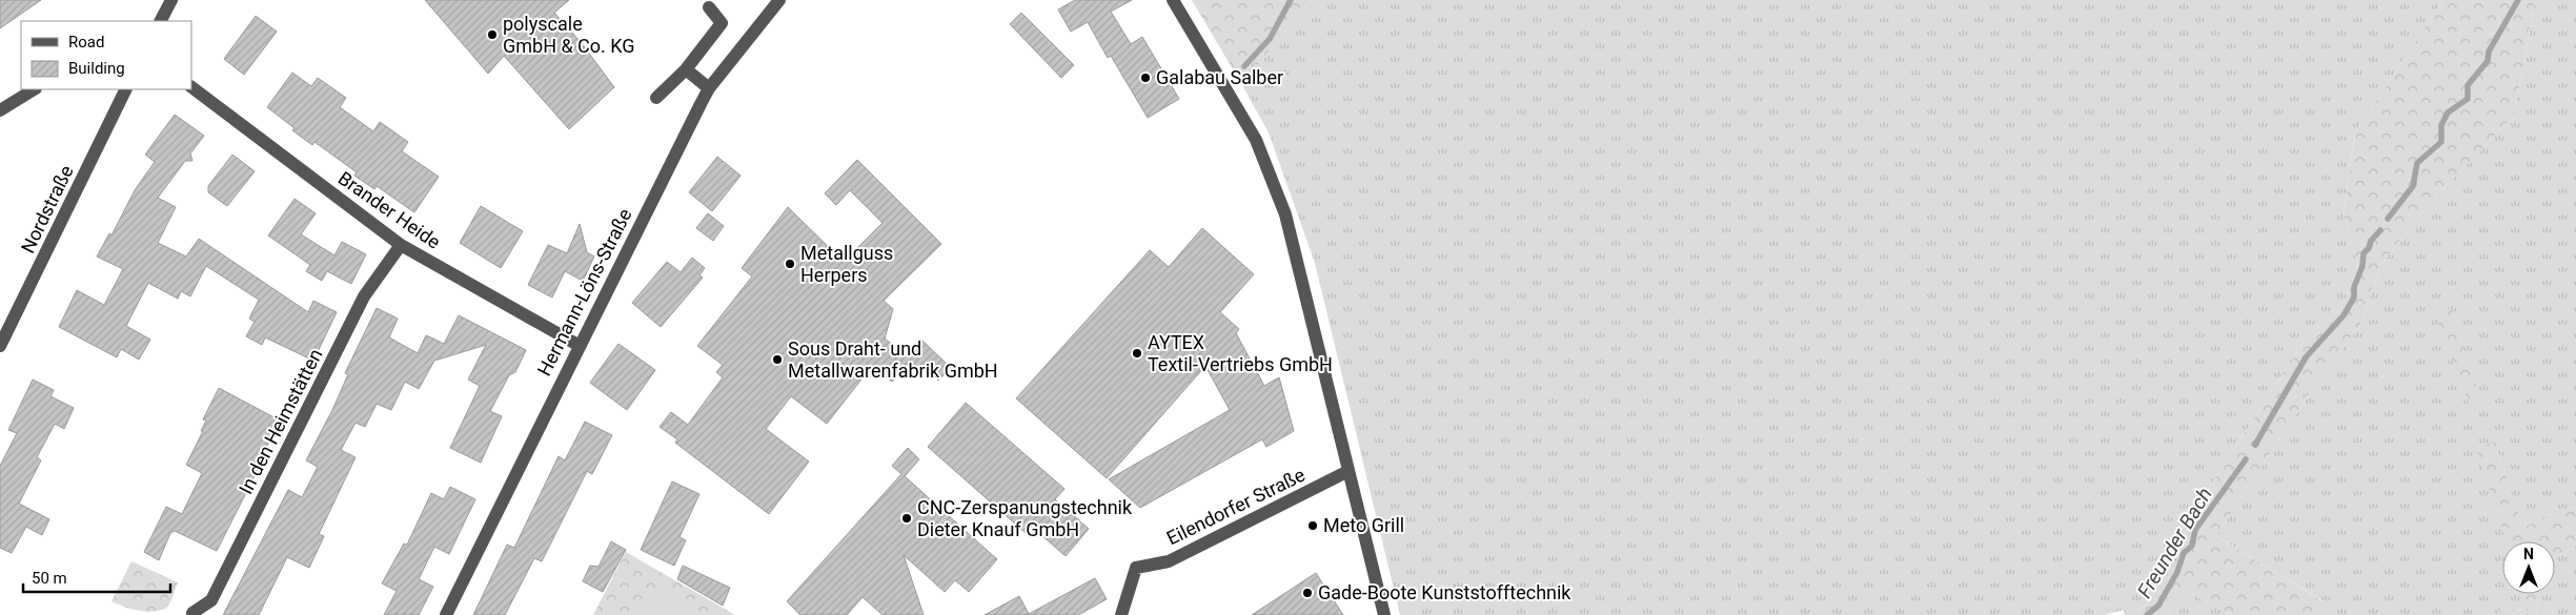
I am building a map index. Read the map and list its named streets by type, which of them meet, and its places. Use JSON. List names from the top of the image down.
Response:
{
  "streets": {
    "street": [
      "Nordstraße",
      "Brander Heide",
      "Hermann-Löns-Straße",
      "In den Heimstätten",
      "Eilendorfer Straße"
    ]
  },
  "crossings": [
    ["Brander Heide", "Hermann-Löns-Straße"],
    ["Brander Heide", "In den Heimstätten"]
  ],
  "water": ["Freunder Bach"],
  "places": [
    "polyscale GmbH & Co. KG",
    "Galabau Salber",
    "Metallguss Herpers",
    "AYTEX Textil-Vertriebs GmbH",
    "Sous Draht- und Metallwarenfabrik GmbH",
    "CNC-Zerspanungstechnik Dieter Knauf GmbH",
    "Meto Grill",
    "Gade-Boote Kunststofftechnik"
  ],
  "legend": ["Road", "Building"],
  "scale_bar": "50 m",
  "north": "top"
}
